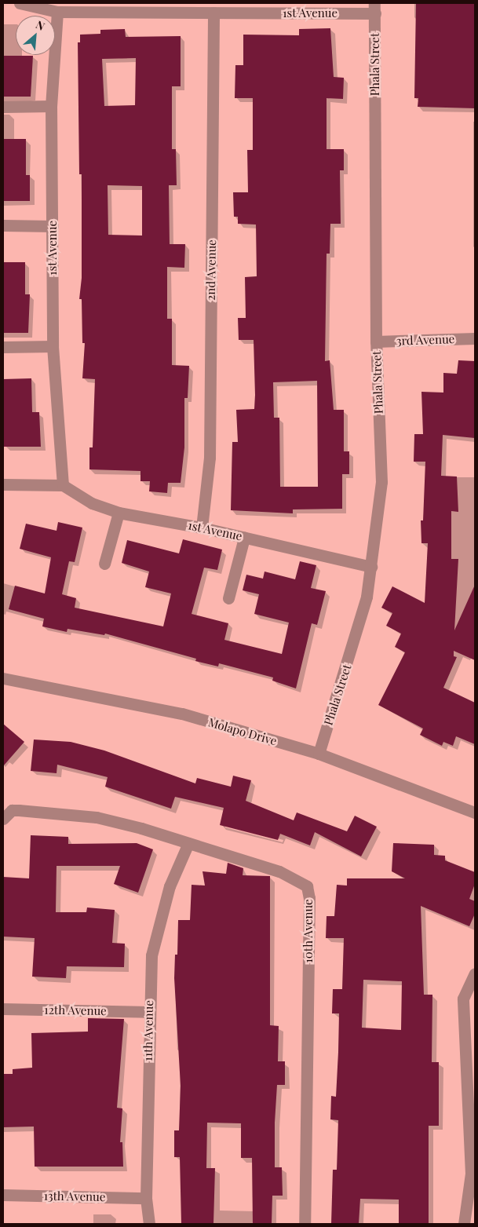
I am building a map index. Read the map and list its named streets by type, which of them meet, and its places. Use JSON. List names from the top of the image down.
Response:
{
  "streets": {
    "street": [
      "1st Avenue",
      "Phala Street",
      "2nd Avenue",
      "3rd Avenue",
      "Molapo Drive",
      "10th Avenue",
      "12th Avenue",
      "11th Avenue",
      "13th Avenue"
    ]
  },
  "crossings": [
    ["1st Avenue", "Phala Street"],
    ["1st Avenue", "2nd Avenue"],
    ["Phala Street", "3rd Avenue"],
    ["Phala Street", "Molapo Drive"],
    ["10th Avenue", "11th Avenue"],
    ["12th Avenue", "11th Avenue"],
    ["11th Avenue", "13th Avenue"]
  ],
  "north": "top right"
}
